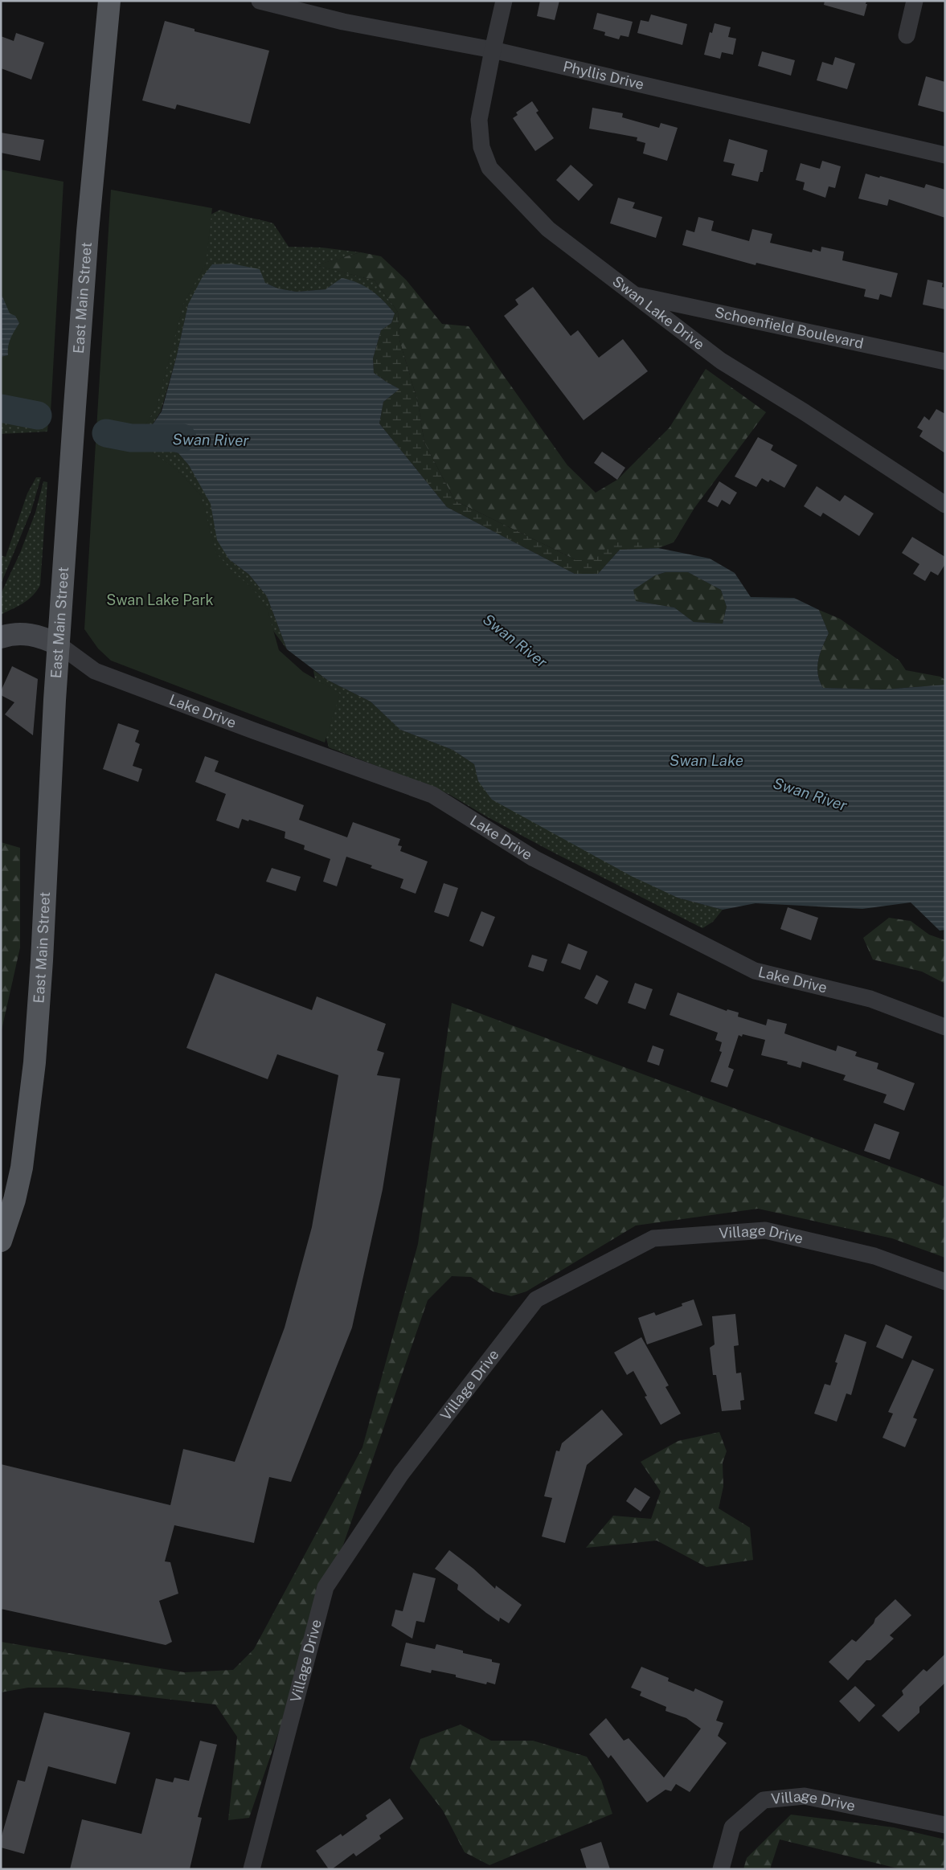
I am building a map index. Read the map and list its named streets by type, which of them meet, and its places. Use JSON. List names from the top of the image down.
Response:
{
  "streets": {
    "main road": ["East Main Street"],
    "street": [
      "Phyllis Drive",
      "Swan Lake Drive",
      "Schoenfield Boulevard",
      "Lake Drive",
      "Village Drive"
    ]
  },
  "crossings": [
    ["Phyllis Drive", "Swan Lake Drive"],
    ["East Main Street", "Lake Drive"],
    ["Swan Lake Drive", "Schoenfield Boulevard"]
  ],
  "water": ["Swan River", "Swan Lake"],
  "parks": ["Swan Lake Park"]
}
